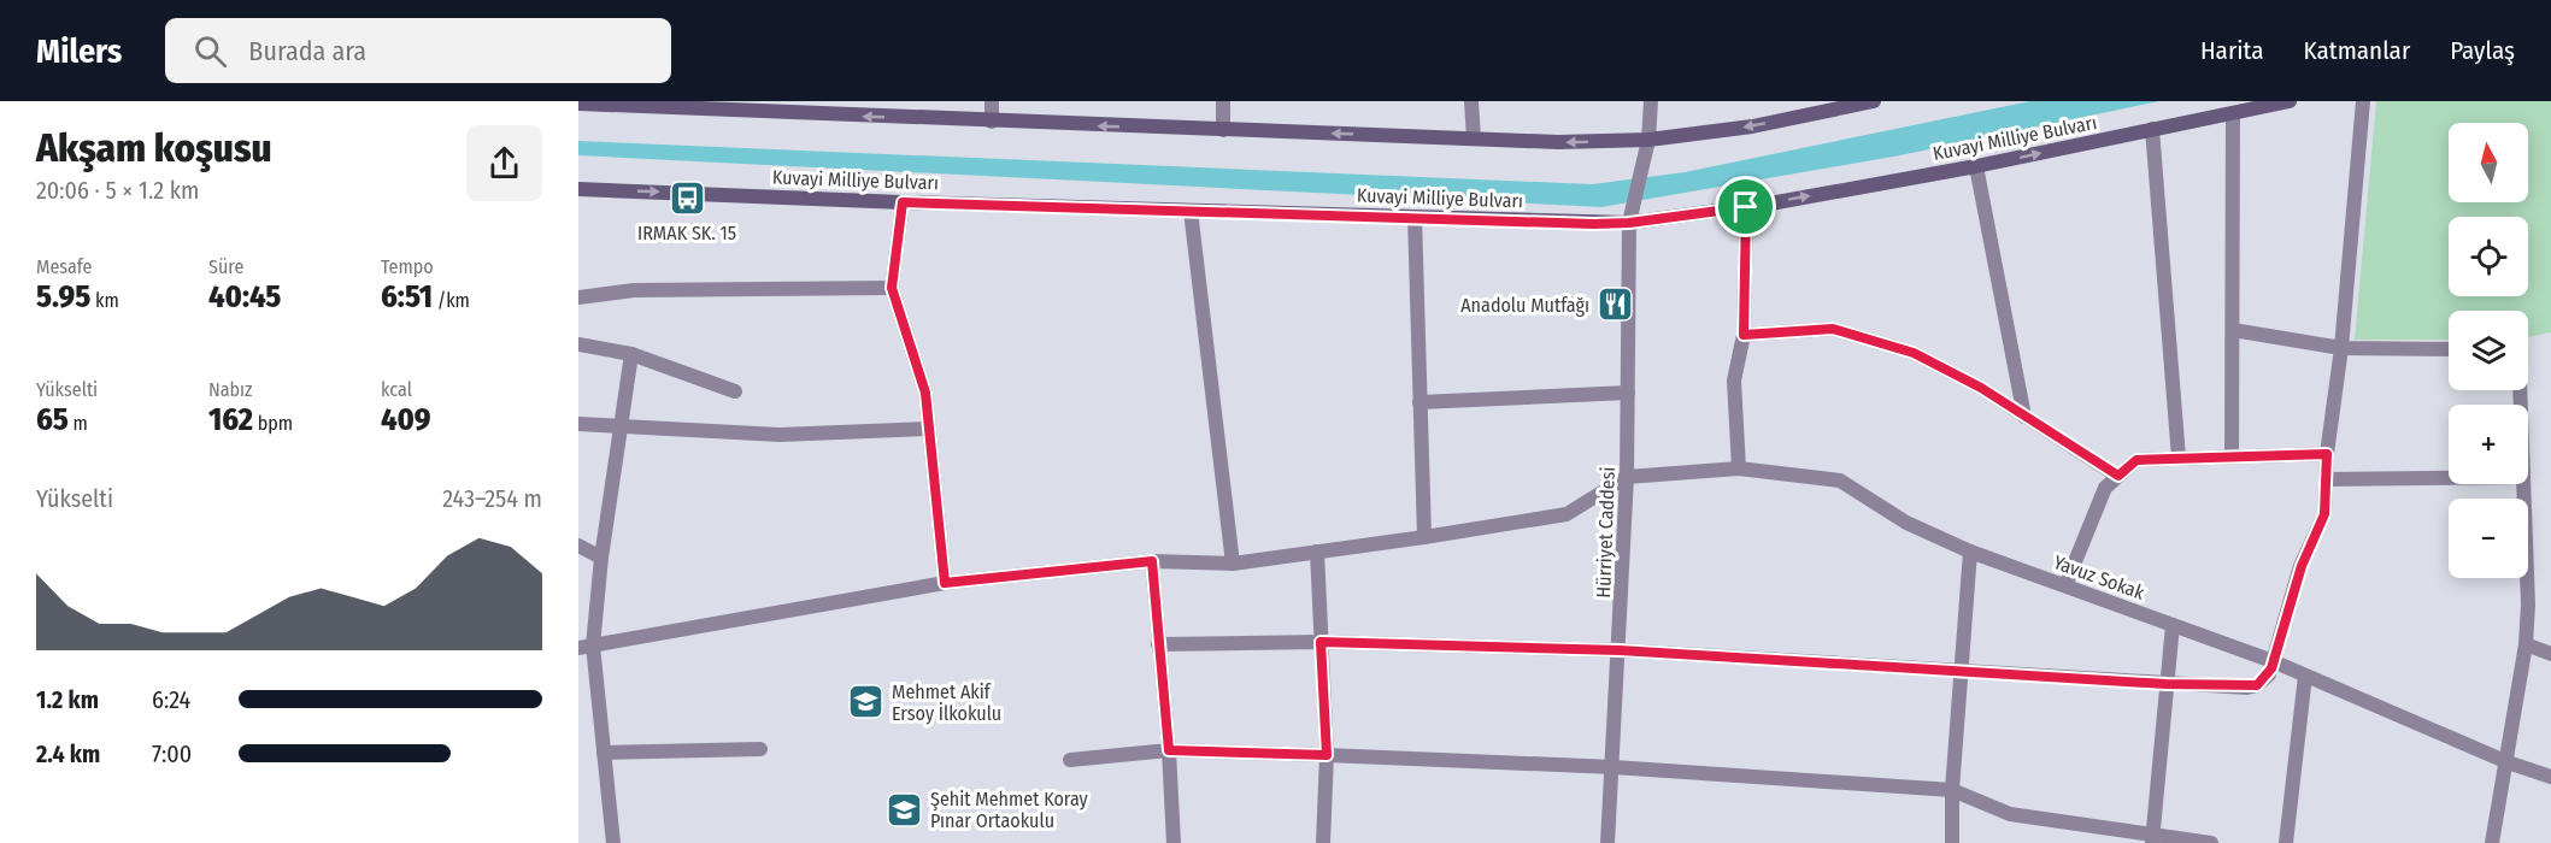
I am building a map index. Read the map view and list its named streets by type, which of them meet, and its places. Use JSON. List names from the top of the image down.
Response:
{
  "streets": {
    "main road": ["Kuvayi Milliye Bulvarı"],
    "street": ["Hürriyet Caddesi", "Yavuz Sokak"]
  },
  "crossings": [
    ["Kuvayi Milliye Bulvarı", "Hürriyet Caddesi"],
    ["Hürriyet Caddesi", "Yavuz Sokak"]
  ],
  "places": {
    "bus stop": ["IRMAK SK. 15"],
    "restaurant": ["Anadolu Mutfağı"],
    "school or university": ["Mehmet Akif Ersoy İlkokulu", "Şehit Mehmet Koray Pınar Ortaokulu"]
  },
  "north": "top",
  "page": {
    "header": "Milers",
    "search": "Burada ara",
    "nav": ["Harita", "Katmanlar", "Paylaş"],
    "heading": ["Akşam koşusu", "20:06 · 5 × 1.2 km"],
    "map_buttons": ["+", "−"],
    "stats": [
      ["Mesafe", "5.95 km"],
      ["Süre", "40:45"],
      ["Tempo", "6:51 /km"],
      ["Yükselti", "65 m"],
      ["Nabız", "162 bpm"],
      ["kcal", "409"]
    ],
    "chart": ["Yükselti", "243–254 m"],
    "list": [
      {
        "name": "1.2 km",
        "note": "6:24"
      },
      {
        "name": "2.4 km",
        "note": "7:00"
      }
    ]
  }
}
